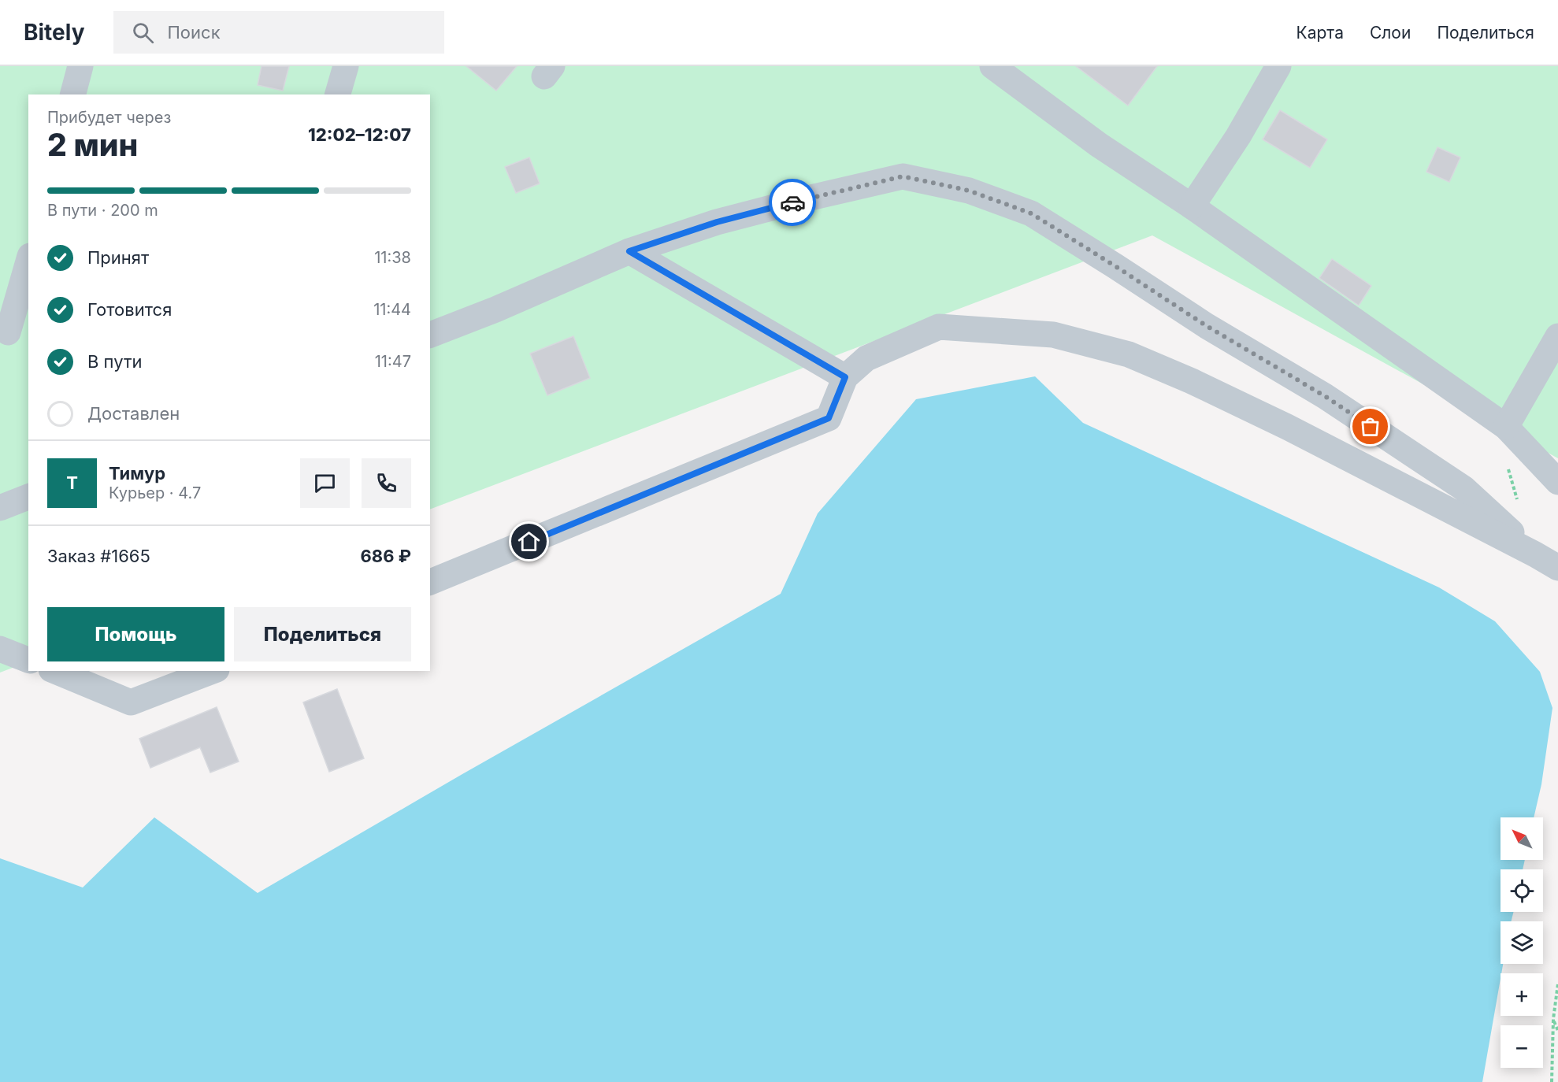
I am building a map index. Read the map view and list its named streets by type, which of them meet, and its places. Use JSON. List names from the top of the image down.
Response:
{
  "north": "top left",
  "page": {
    "header": "Bitely",
    "search": "Поиск",
    "nav": ["Карта", "Слои", "Поделиться"],
    "heading": ["2 мин", "Прибудет через", "12:02–12:07"],
    "panel": [
      "Тимур",
      "Курьер · 4.7",
      "Заказ #1665",
      "686 ₽"
    ],
    "bar": "В пути · 200 m",
    "list": [
      ["Принят", "11:38"],
      ["Готовится", "11:44"],
      ["В пути", "11:47"],
      "Доставлен"
    ],
    "round": "Т",
    "buttons": ["Помощь", "Поделиться"],
    "map_buttons": ["+", "−"]
  }
}
